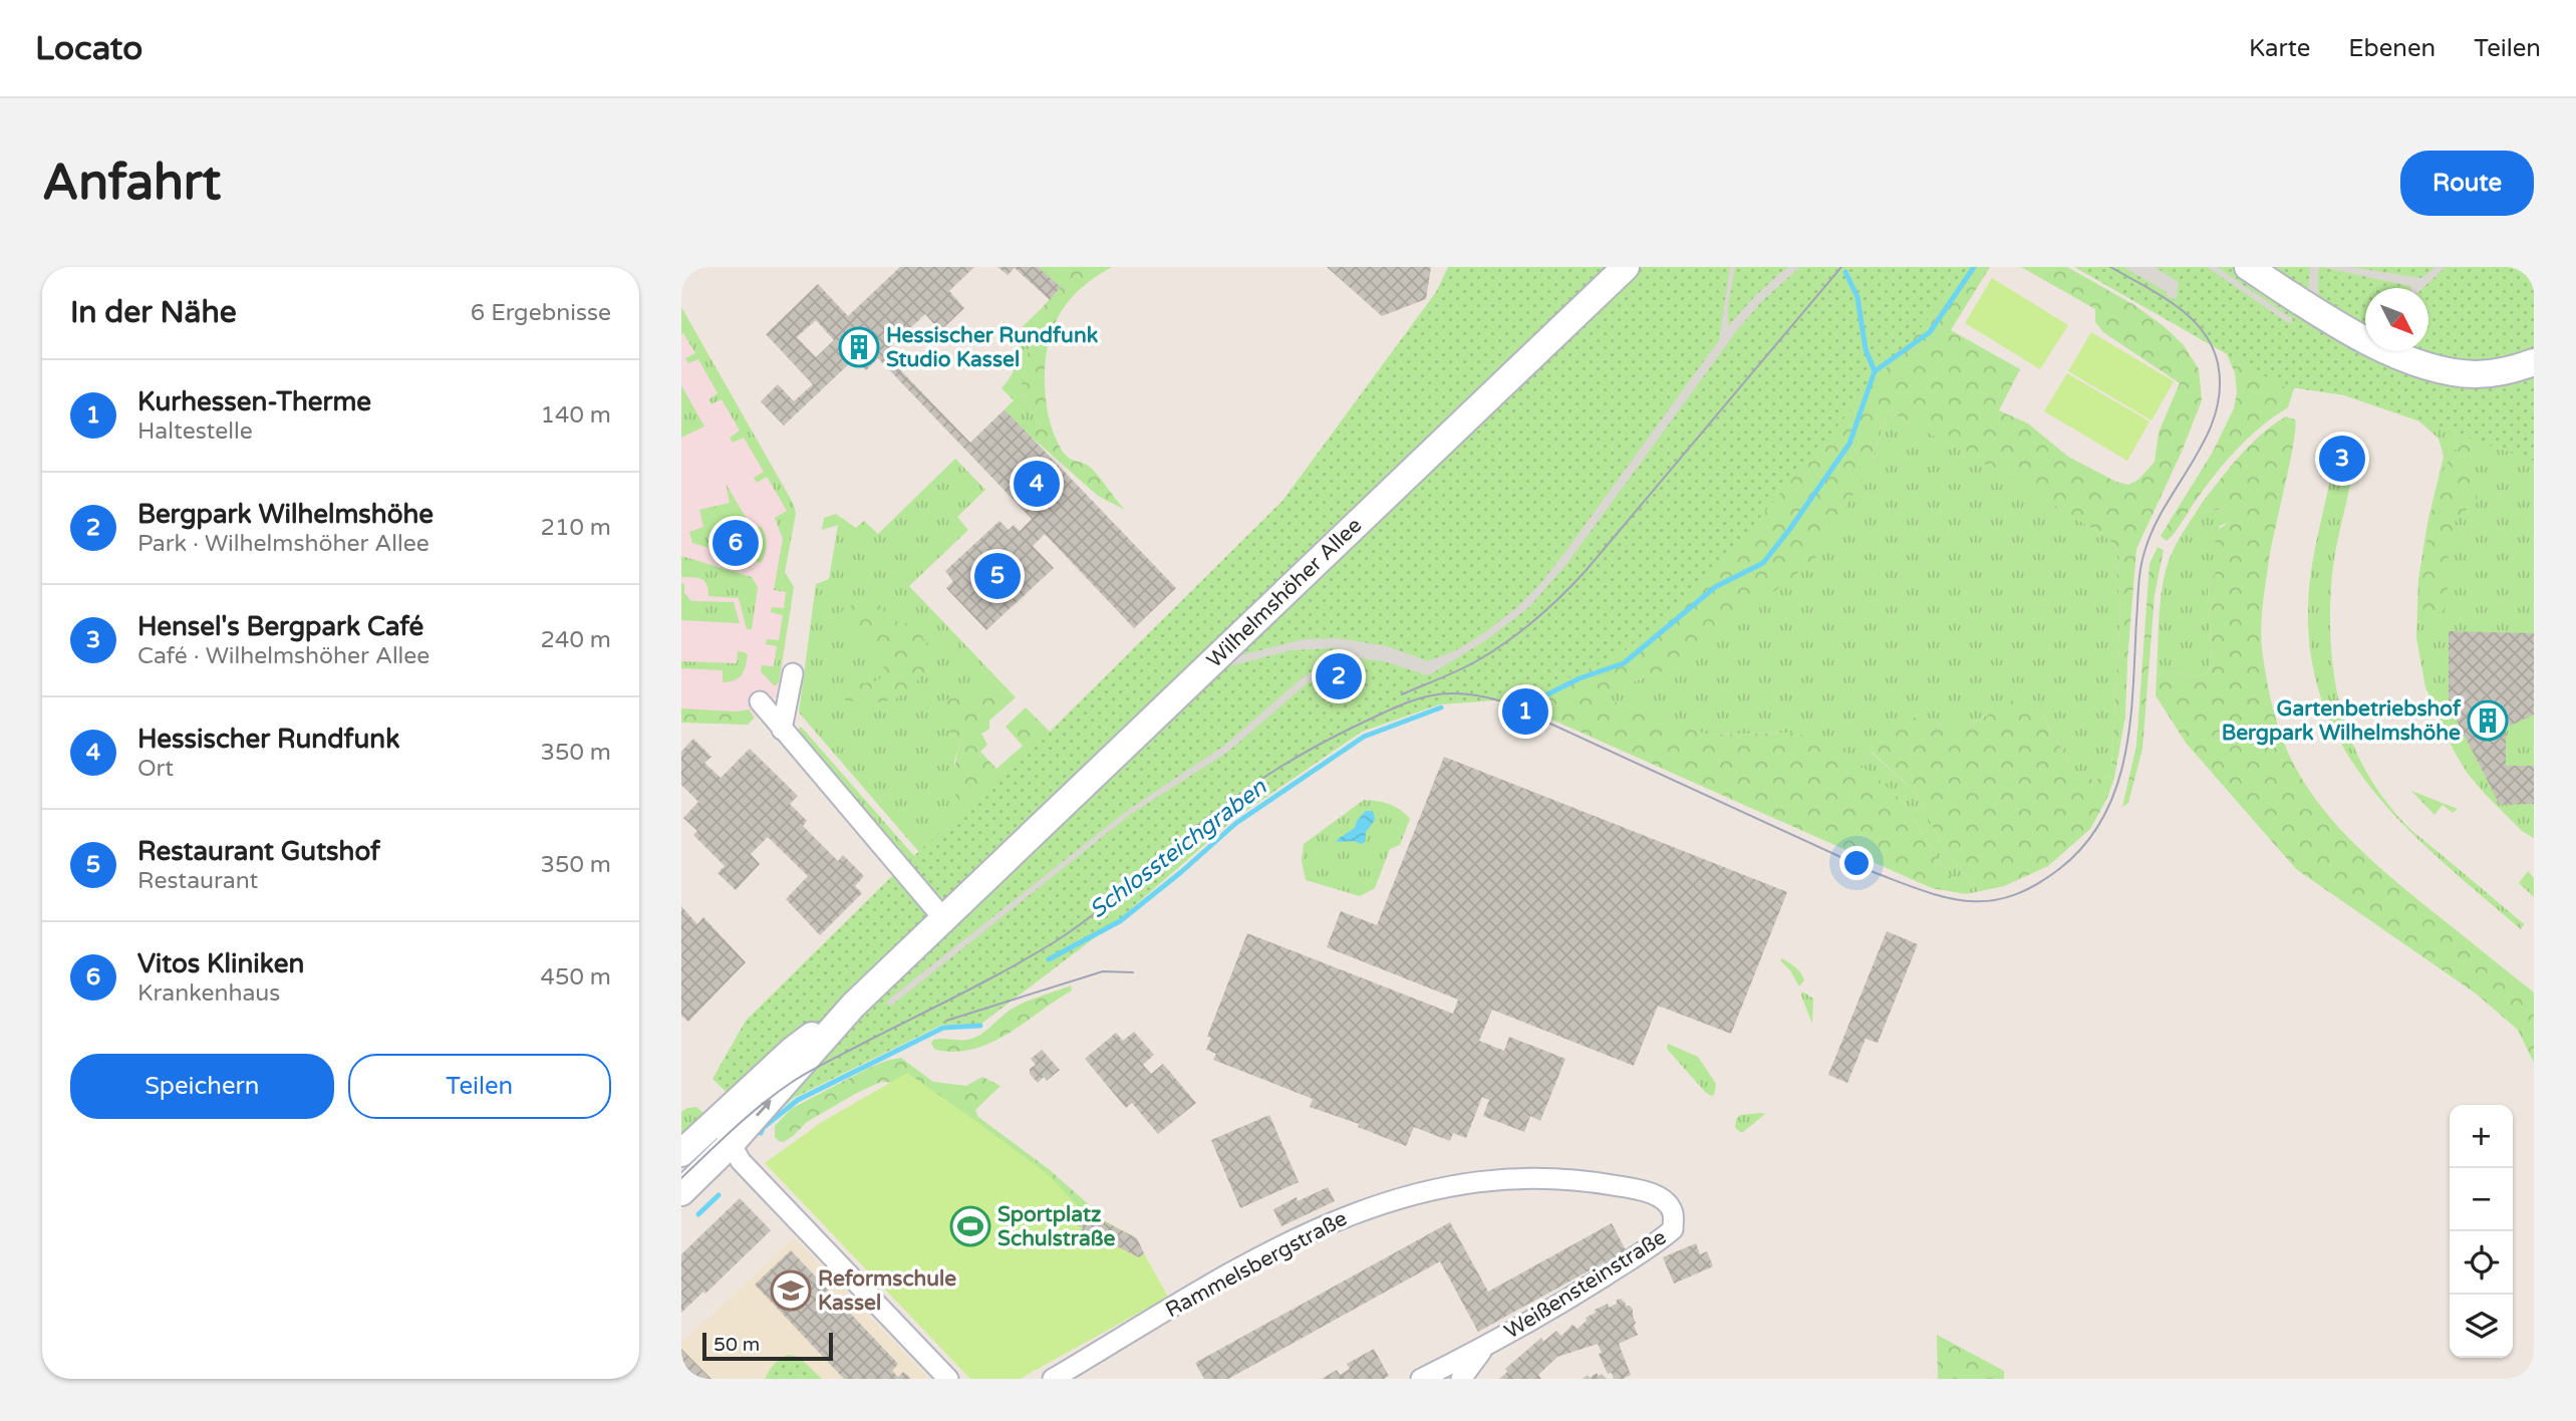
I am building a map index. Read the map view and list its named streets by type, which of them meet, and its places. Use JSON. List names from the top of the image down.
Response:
{
  "streets": {
    "main road": ["Wilhelmshöher Allee"],
    "street": ["Rammelsbergstraße", "Weißensteinstraße"]
  },
  "crossings": [
    ["Rammelsbergstraße", "Weißensteinstraße"]
  ],
  "water": ["Schlossteichgraben"],
  "places": {
    "building": ["Hessischer Rundfunk Studio Kassel", "Gartenbetriebshof Bergpark Wilhelmshöhe"],
    "sports": ["Sportplatz Schulstraße"],
    "school or university": ["Reformschule Kassel"]
  },
  "scale_bar": "50 m",
  "north": "bottom right",
  "page": {
    "header": "Locato",
    "nav": ["Karte", "Ebenen", "Teilen"],
    "buttons": [
      "Route",
      ["Speichern", "Teilen"]
    ],
    "title": "Anfahrt",
    "heading": ["In der Nähe", "6 Ergebnisse"],
    "list": [
      {
        "mark": "1",
        "name": "Kurhessen-Therme",
        "note": "Haltestelle",
        "value": "140 m"
      },
      {
        "mark": "2",
        "name": "Bergpark Wilhelmshöhe",
        "note": "Park · Wilhelmshöher Allee",
        "value": "210 m"
      },
      {
        "mark": "3",
        "name": "Hensel's Bergpark Café",
        "note": "Café · Wilhelmshöher Allee",
        "value": "240 m"
      },
      {
        "mark": "4",
        "name": "Hessischer Rundfunk",
        "note": "Ort",
        "value": "350 m"
      },
      {
        "mark": "5",
        "name": "Restaurant Gutshof",
        "note": "Restaurant",
        "value": "350 m"
      },
      {
        "mark": "6",
        "name": "Vitos Kliniken",
        "note": "Krankenhaus",
        "value": "450 m"
      }
    ],
    "pins": [
      "3",
      "4",
      "6",
      "5",
      "2",
      "1"
    ],
    "map_buttons": ["+", "−"],
    "scale": "50 m"
  }
}
